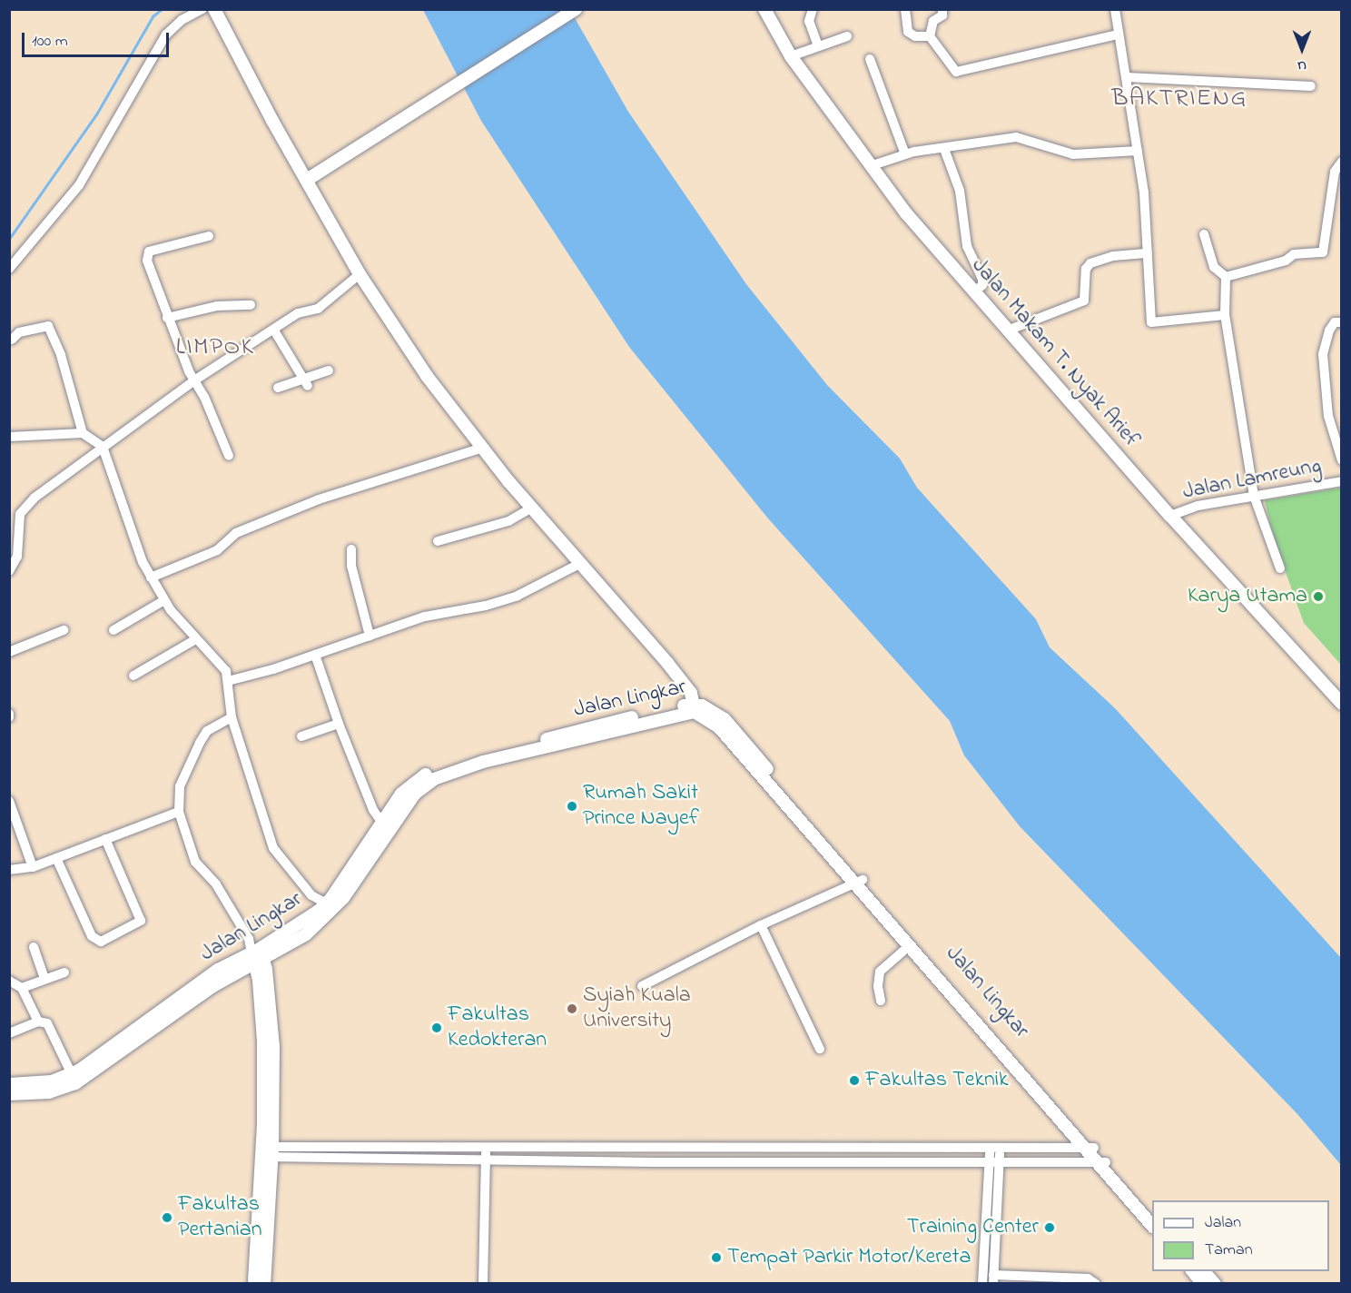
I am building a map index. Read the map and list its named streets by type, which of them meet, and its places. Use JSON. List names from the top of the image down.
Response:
{
  "streets": {
    "street": ["Jalan Makam T. Nyak Arief", "Jalan Lamreung", "Jalan Lingkar"]
  },
  "crossings": [
    ["Jalan Makam T. Nyak Arief", "Jalan Lamreung"]
  ],
  "districts": ["BAKTRIENG", "LIMPOK"],
  "places": [
    "Karya Utama",
    "Rumah Sakit Prince Nayef",
    "Syiah Kuala University",
    "Fakultas Kedokteran",
    "Fakultas Teknik",
    "Fakultas Pertanian",
    "Training Center",
    "Tempat Parkir Motor/Kereta"
  ],
  "legend": ["Jalan", "Taman"],
  "scale_bar": "100 m",
  "north": "bottom"
}
